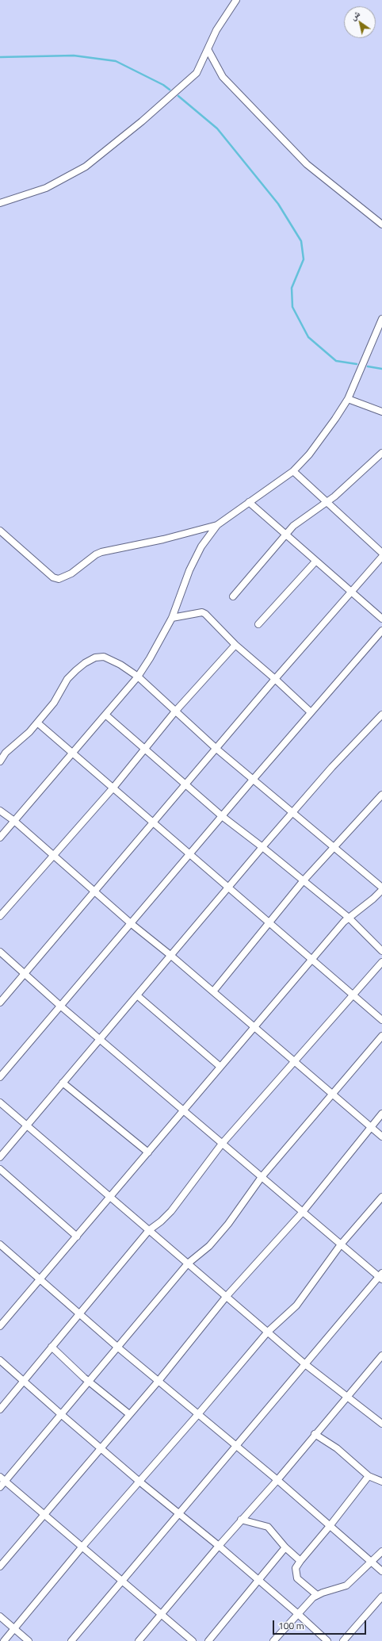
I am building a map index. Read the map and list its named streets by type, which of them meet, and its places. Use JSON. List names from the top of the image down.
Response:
{
  "scale_bar": "100 m",
  "north": "top left"
}
